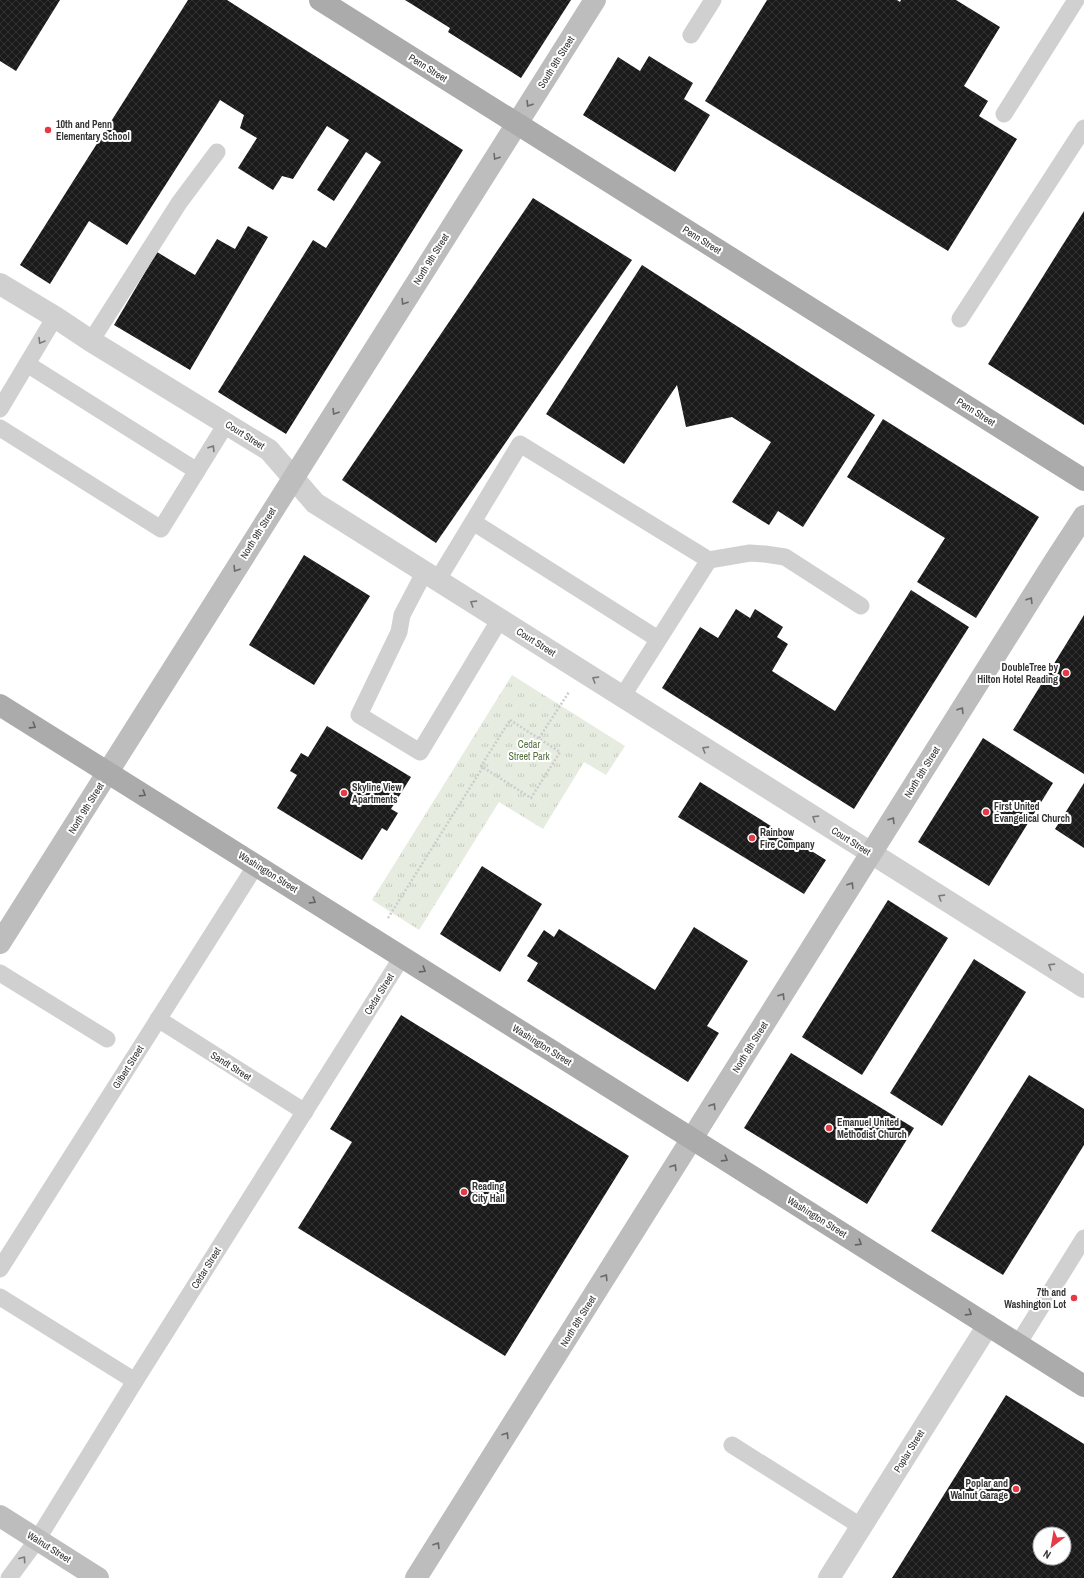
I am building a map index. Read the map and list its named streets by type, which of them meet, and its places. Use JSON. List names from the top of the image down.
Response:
{
  "streets": {
    "main road": [
      "South 9th Street",
      "Penn Street",
      "North 9th Street",
      "North 8th Street",
      "Washington Street",
      "Walnut Street"
    ],
    "street": ["Court Street", "Poplar Street"],
    "lane": ["Cedar Street", "Sandt Street", "Gilbert Street"]
  },
  "crossings": [
    ["South 9th Street", "Penn Street"],
    ["South 9th Street", "North 9th Street"],
    ["Penn Street", "North 9th Street"],
    ["North 9th Street", "Court Street"],
    ["North 9th Street", "Washington Street"],
    ["Court Street", "North 8th Street"],
    ["North 8th Street", "Washington Street"],
    ["Washington Street", "Cedar Street"],
    ["Washington Street", "Gilbert Street"],
    ["Washington Street", "Poplar Street"],
    ["Cedar Street", "Sandt Street"],
    ["Cedar Street", "Walnut Street"],
    ["Sandt Street", "Gilbert Street"]
  ],
  "one_way": [
    "South 9th Street",
    "North 9th Street",
    "Court Street",
    "North 8th Street",
    "Washington Street"
  ],
  "parks": ["Cedar Street Park"],
  "places": [
    "10th and Penn Elementary School",
    "DoubleTree by Hilton Hotel Reading",
    "Skyline View Apartments",
    "First United Evangelical Church",
    "Rainbow Fire Company",
    "Emanuel United Methodist Church",
    "Reading City Hall",
    "7th and Washington Lot",
    "Poplar and Walnut Garage"
  ],
  "north": "bottom left"
}
